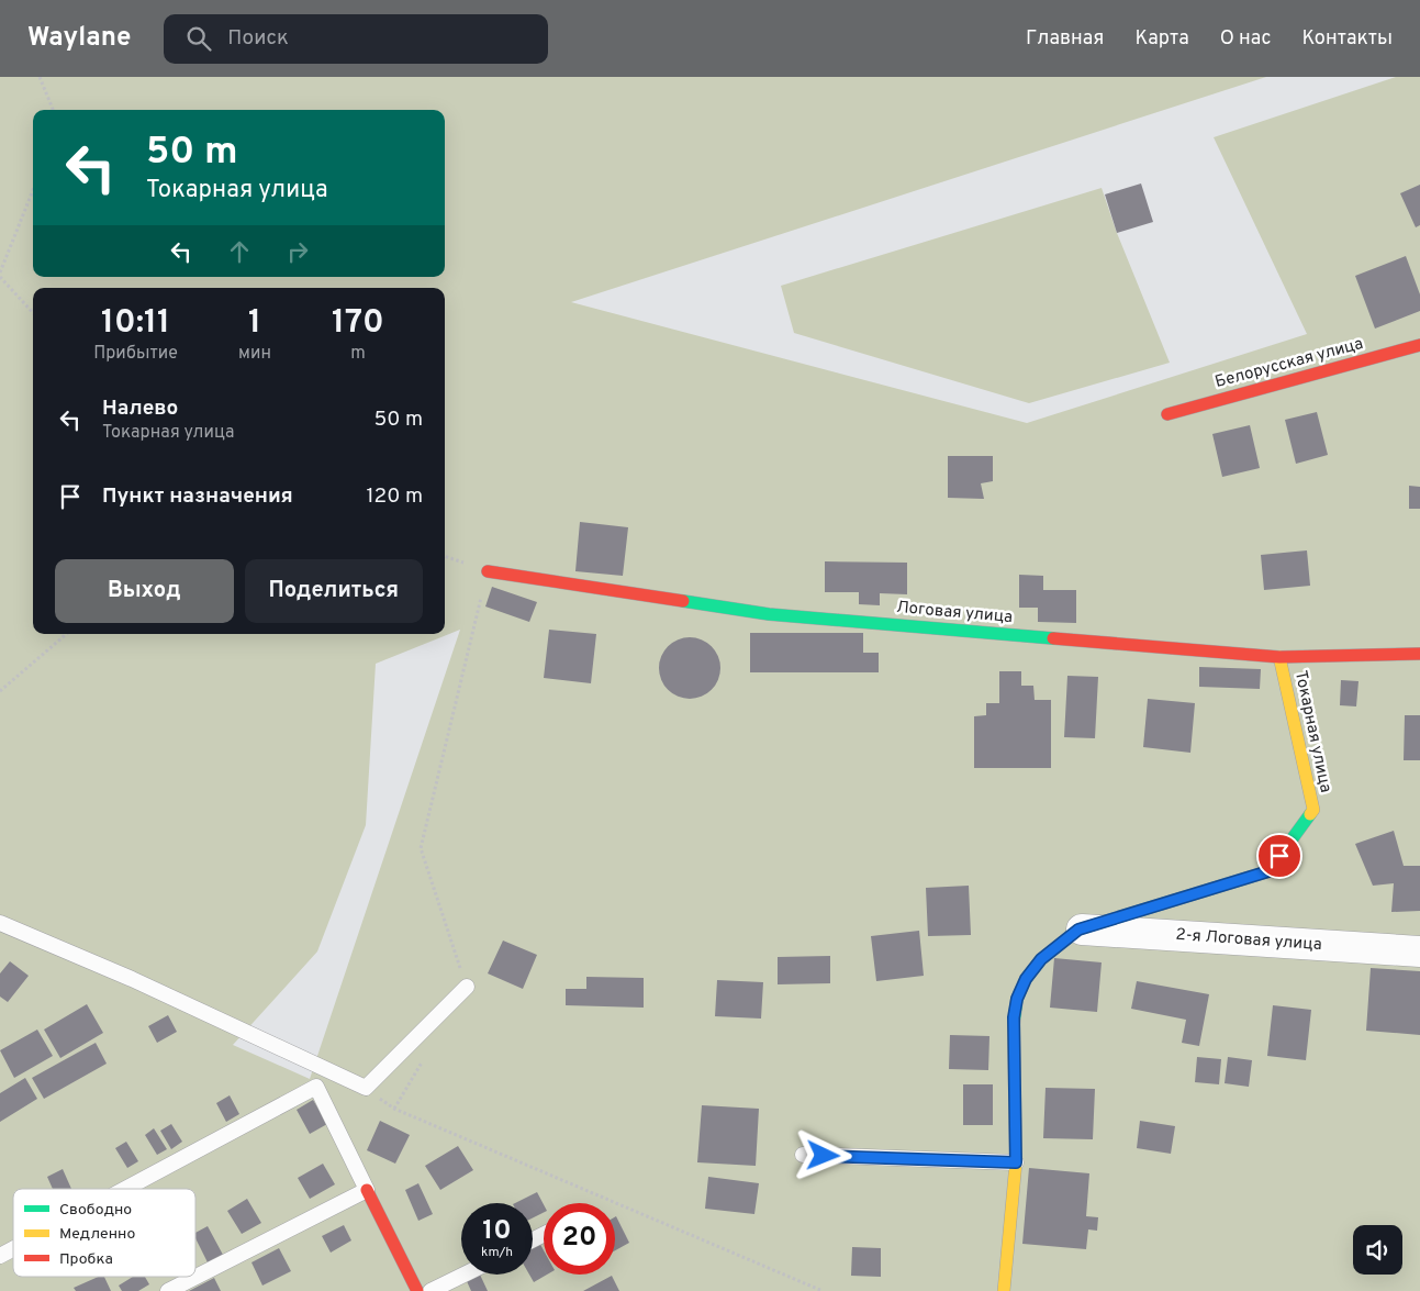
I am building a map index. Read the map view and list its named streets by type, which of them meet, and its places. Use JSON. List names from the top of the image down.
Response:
{
  "streets": {
    "street": [
      "Белорусская улица",
      "Логовая улица",
      "Токарная улица",
      "2-я Логовая улица"
    ]
  },
  "crossings": [
    ["Логовая улица", "Токарная улица"],
    ["Токарная улица", "2-я Логовая улица"]
  ],
  "legend": ["Свободно", "Медленно", "Пробка"],
  "page": {
    "header": "Waylane",
    "search": "Поиск",
    "nav": [
      "Главная",
      "Карта",
      "О нас",
      "Контакты"
    ],
    "turn": ["50 m", "Токарная улица"],
    "eta": [
      "10:11",
      "Прибытие",
      "1",
      "мин",
      "170",
      "m"
    ],
    "list": [
      {
        "name": "Налево",
        "note": "Токарная улица",
        "value": "50 m"
      },
      {
        "name": "Пункт назначения",
        "value": "120 m"
      }
    ],
    "buttons": ["Выход", "Поделиться"],
    "speed": "10 km/h",
    "limit": "20"
  }
}
